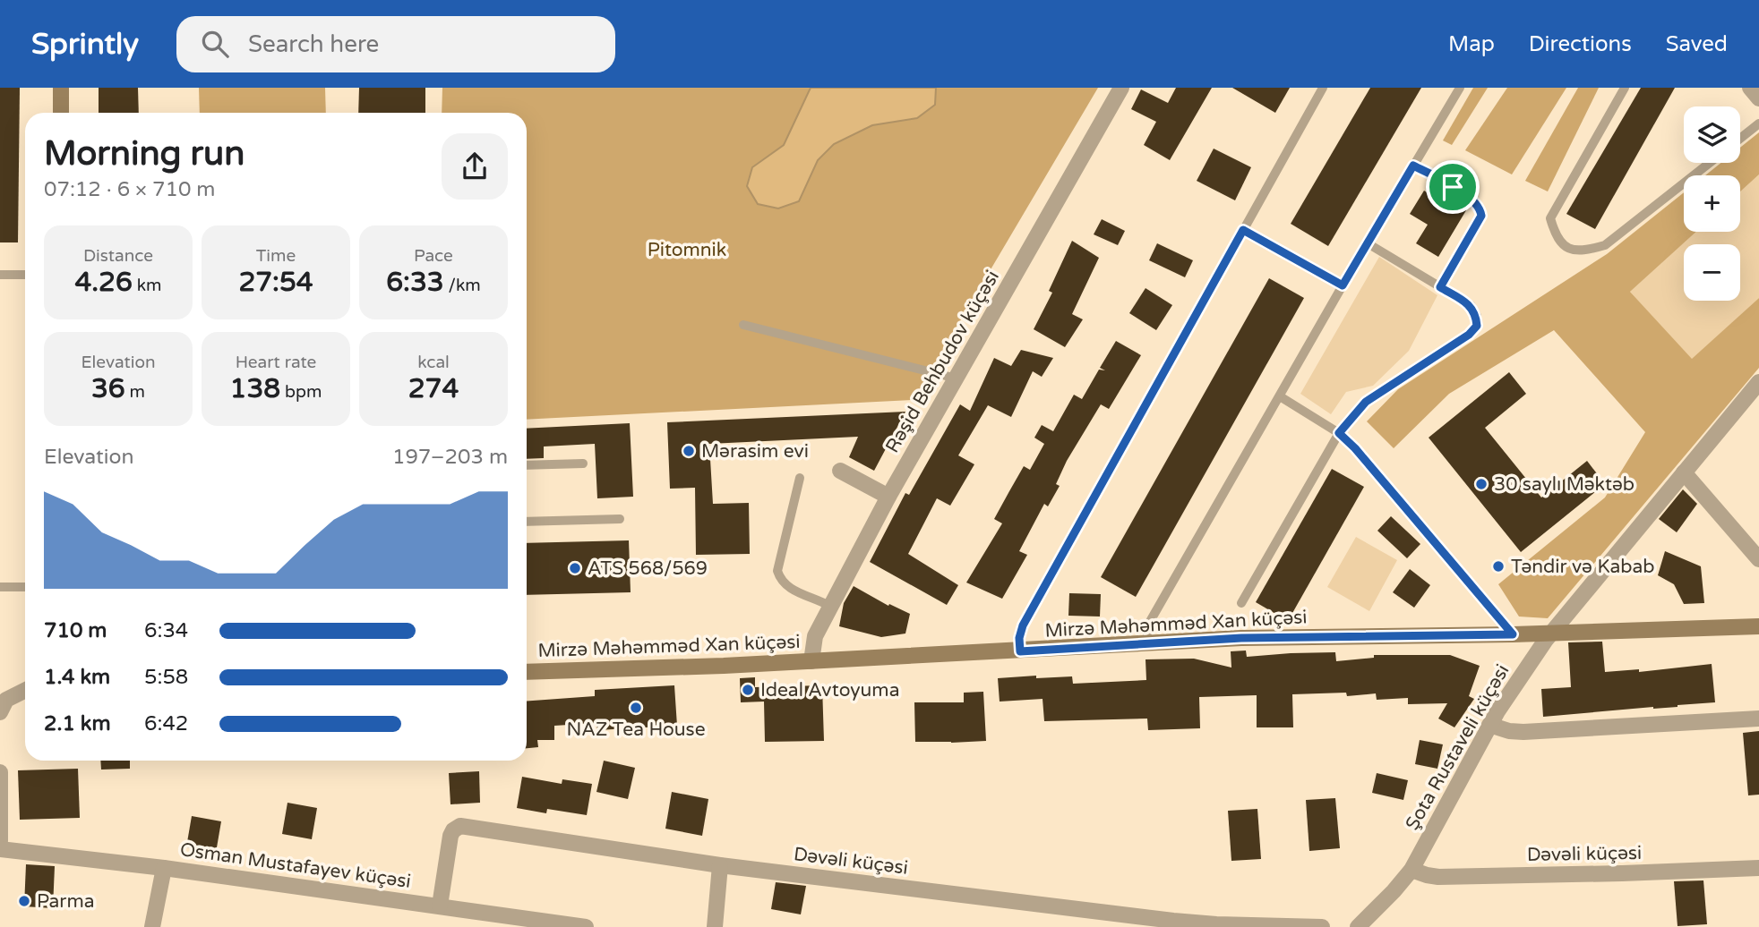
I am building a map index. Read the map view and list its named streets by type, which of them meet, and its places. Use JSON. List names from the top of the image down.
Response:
{
  "streets": {
    "street": [
      "Rəşid Behbudov küçəsi",
      "Mirzə Məhəmməd Xan küçəsi",
      "Şota Rustaveli küçəsi",
      "Dəvəli küçəsi",
      "Osman Mustafayev küçəsi"
    ]
  },
  "crossings": [
    ["Rəşid Behbudov küçəsi", "Mirzə Məhəmməd Xan küçəsi"],
    ["Mirzə Məhəmməd Xan küçəsi", "Şota Rustaveli küçəsi"],
    ["Şota Rustaveli küçəsi", "Dəvəli küçəsi"],
    ["Dəvəli küçəsi", "Osman Mustafayev küçəsi"]
  ],
  "parks": ["Pitomnik"],
  "places": [
    "Mərasim evi",
    "30 saylı Məktəb",
    "Təndir və Kabab",
    "ATS 568/569",
    "Ideal Avtoyuma",
    "NAZ Tea House",
    "Parma"
  ],
  "page": {
    "header": "Sprintly",
    "search": "Search here",
    "nav": ["Map", "Directions", "Saved"],
    "map_buttons": ["+", "−"],
    "heading": ["Morning run", "07:12 · 6 × 710 m"],
    "stats": [
      ["Distance", "4.26 km"],
      ["Time", "27:54"],
      ["Pace", "6:33 /km"],
      ["Elevation", "36 m"],
      ["Heart rate", "138 bpm"],
      ["kcal", "274"]
    ],
    "chart": ["Elevation", "197–203 m"],
    "list": [
      {
        "name": "710 m",
        "note": "6:34"
      },
      {
        "name": "1.4 km",
        "note": "5:58"
      },
      {
        "name": "2.1 km",
        "note": "6:42"
      }
    ]
  }
}
